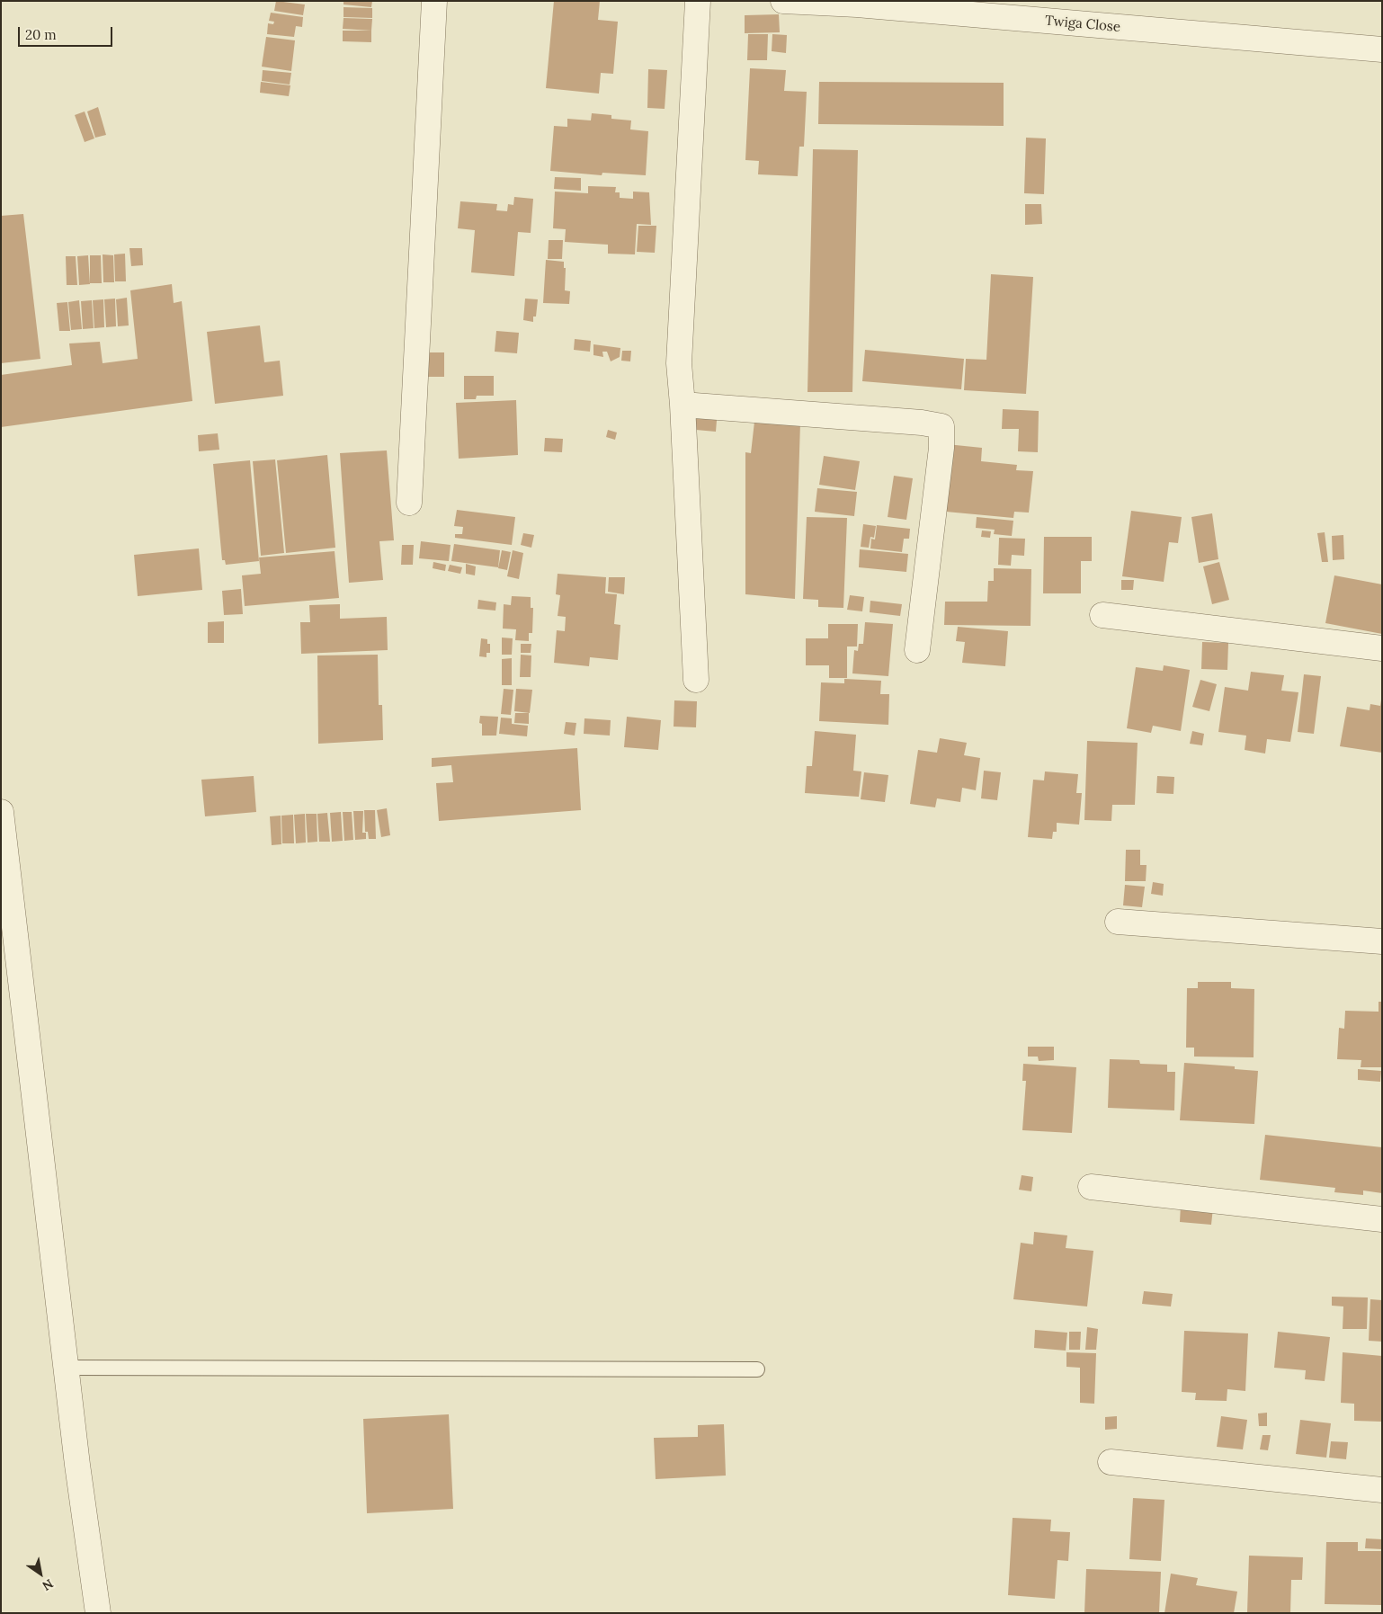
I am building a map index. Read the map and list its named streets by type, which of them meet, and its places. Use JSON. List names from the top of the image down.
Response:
{
  "streets": {
    "street": ["Twiga Close"]
  },
  "scale_bar": "20 m",
  "north": "bottom right"
}
